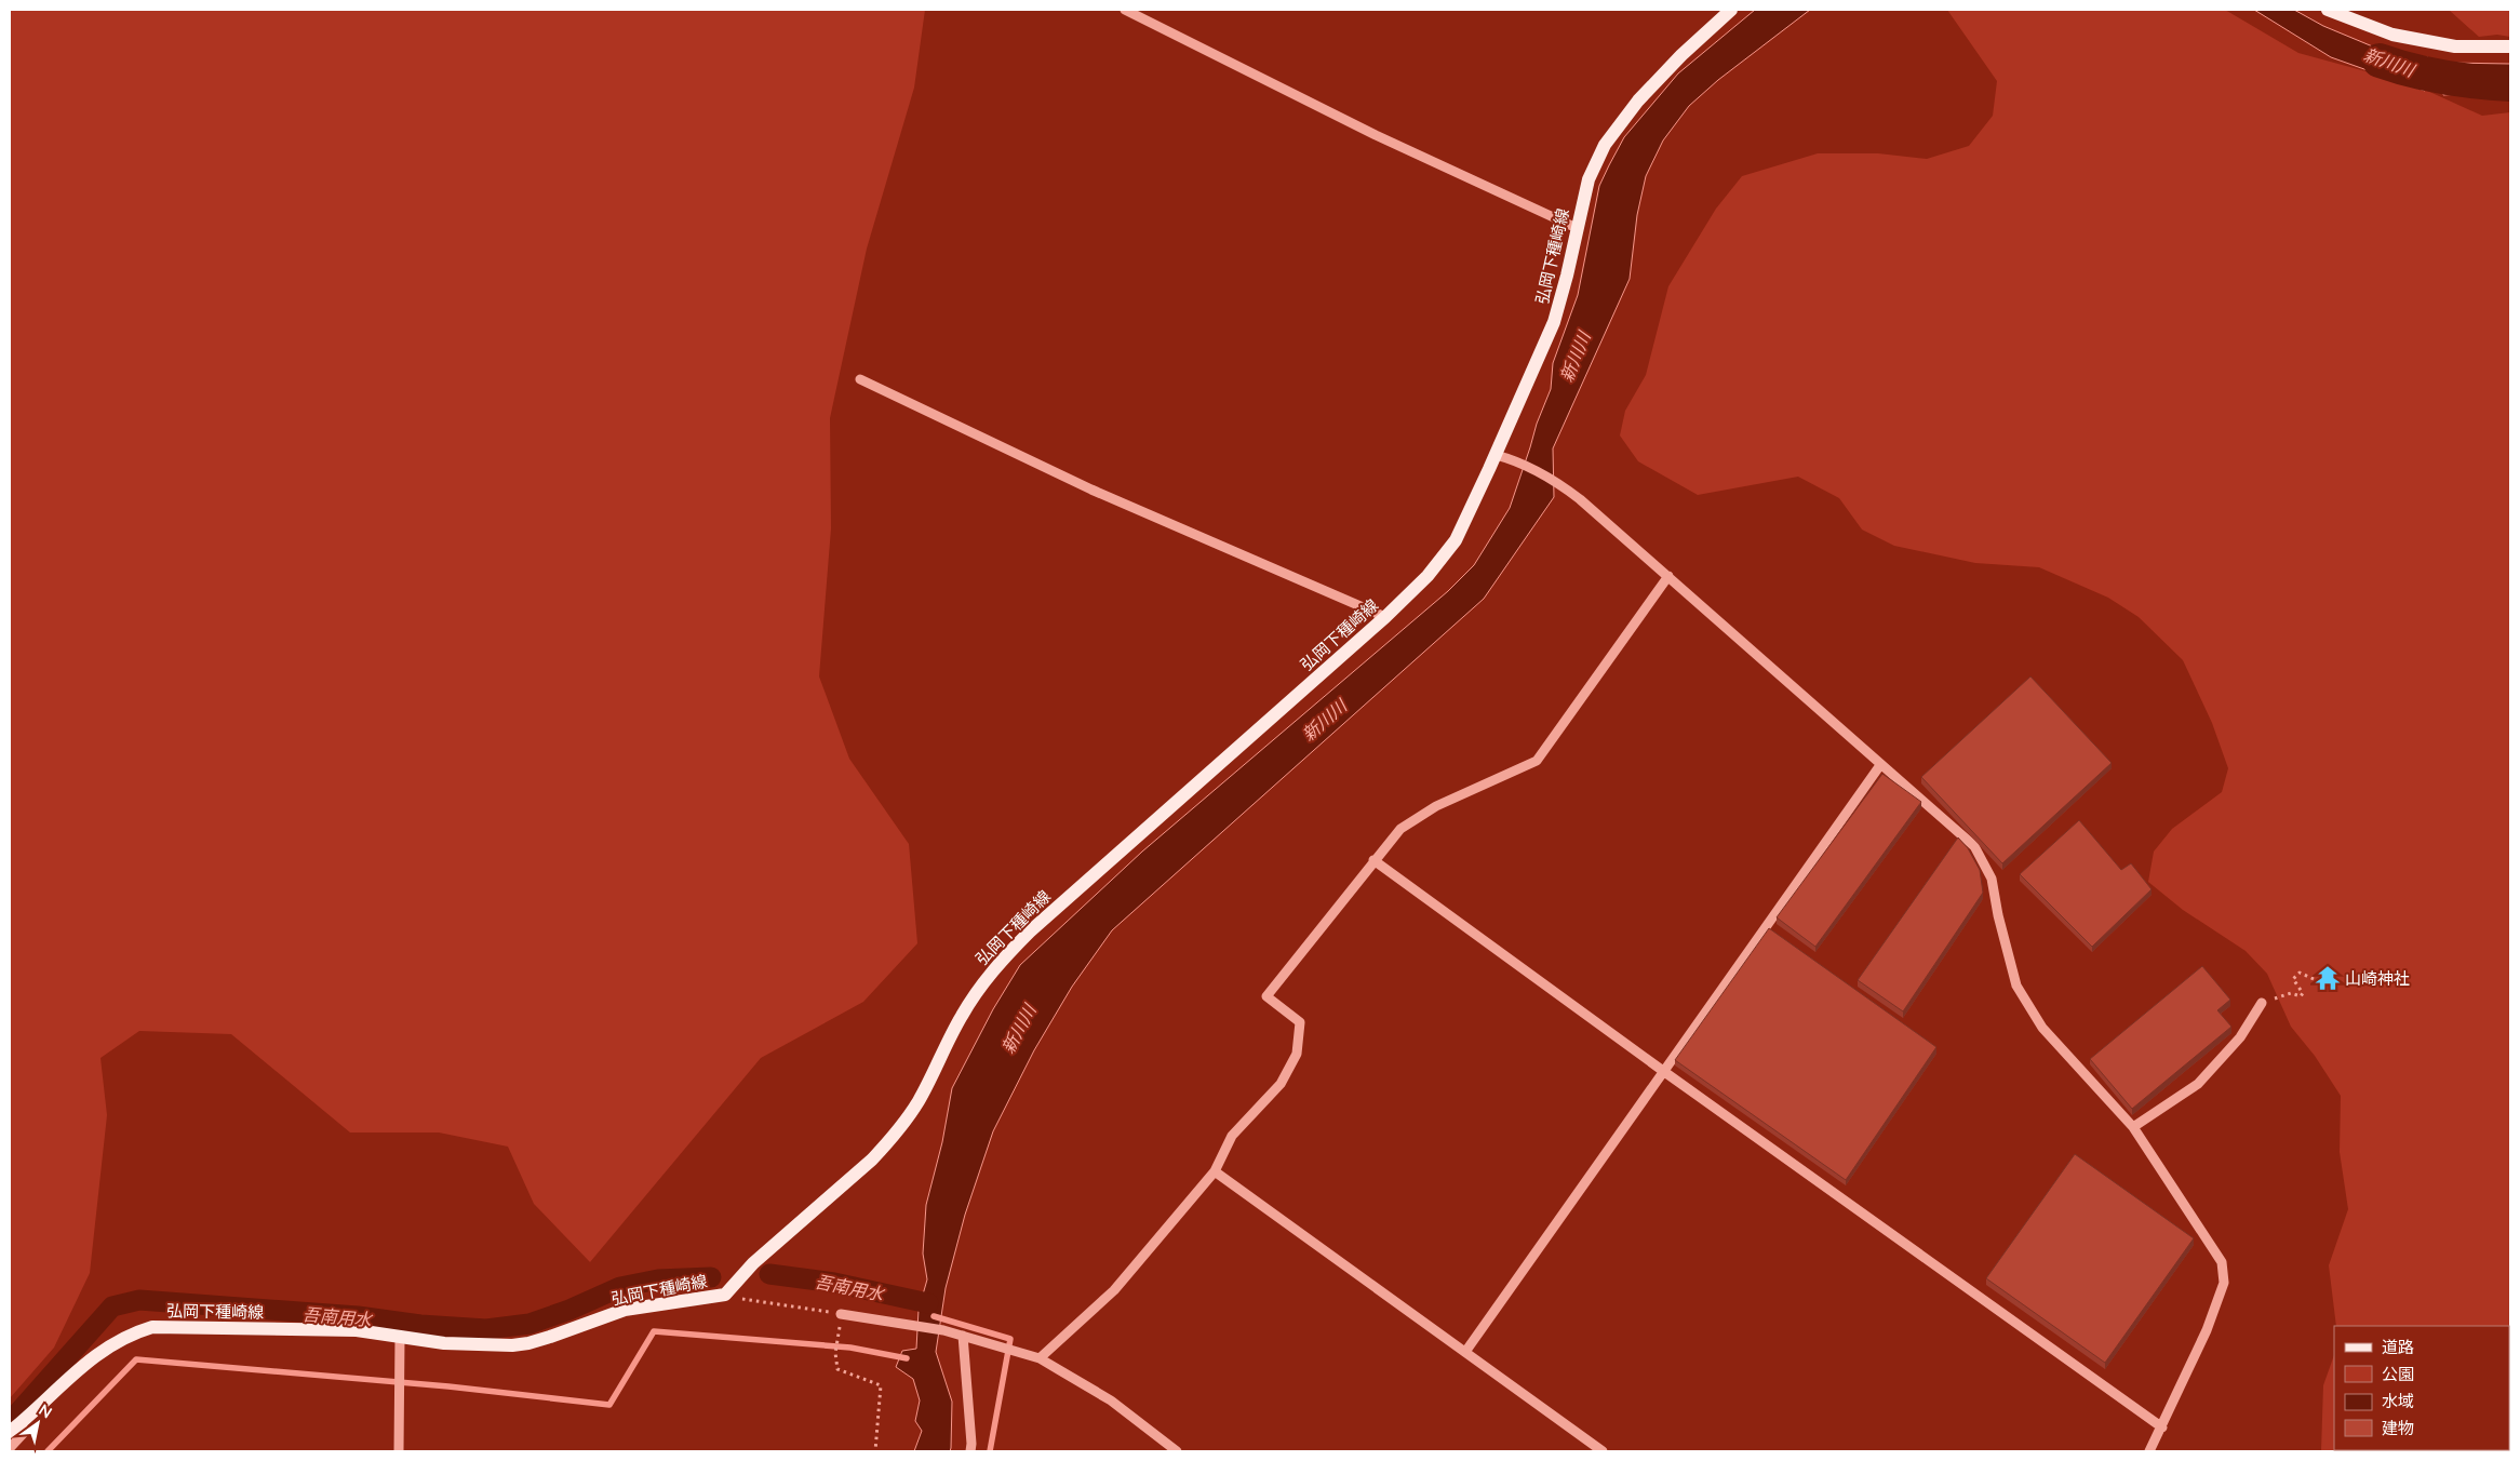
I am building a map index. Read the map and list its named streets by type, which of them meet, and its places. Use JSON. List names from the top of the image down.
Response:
{
  "streets": {
    "main road": ["弘岡下種崎線"]
  },
  "water": ["新川川", "吾南用水"],
  "places": {
    "temple": ["山崎神社"]
  },
  "legend": [
    "道路",
    "公園",
    "水域",
    "建物"
  ],
  "north": "top right"
}
